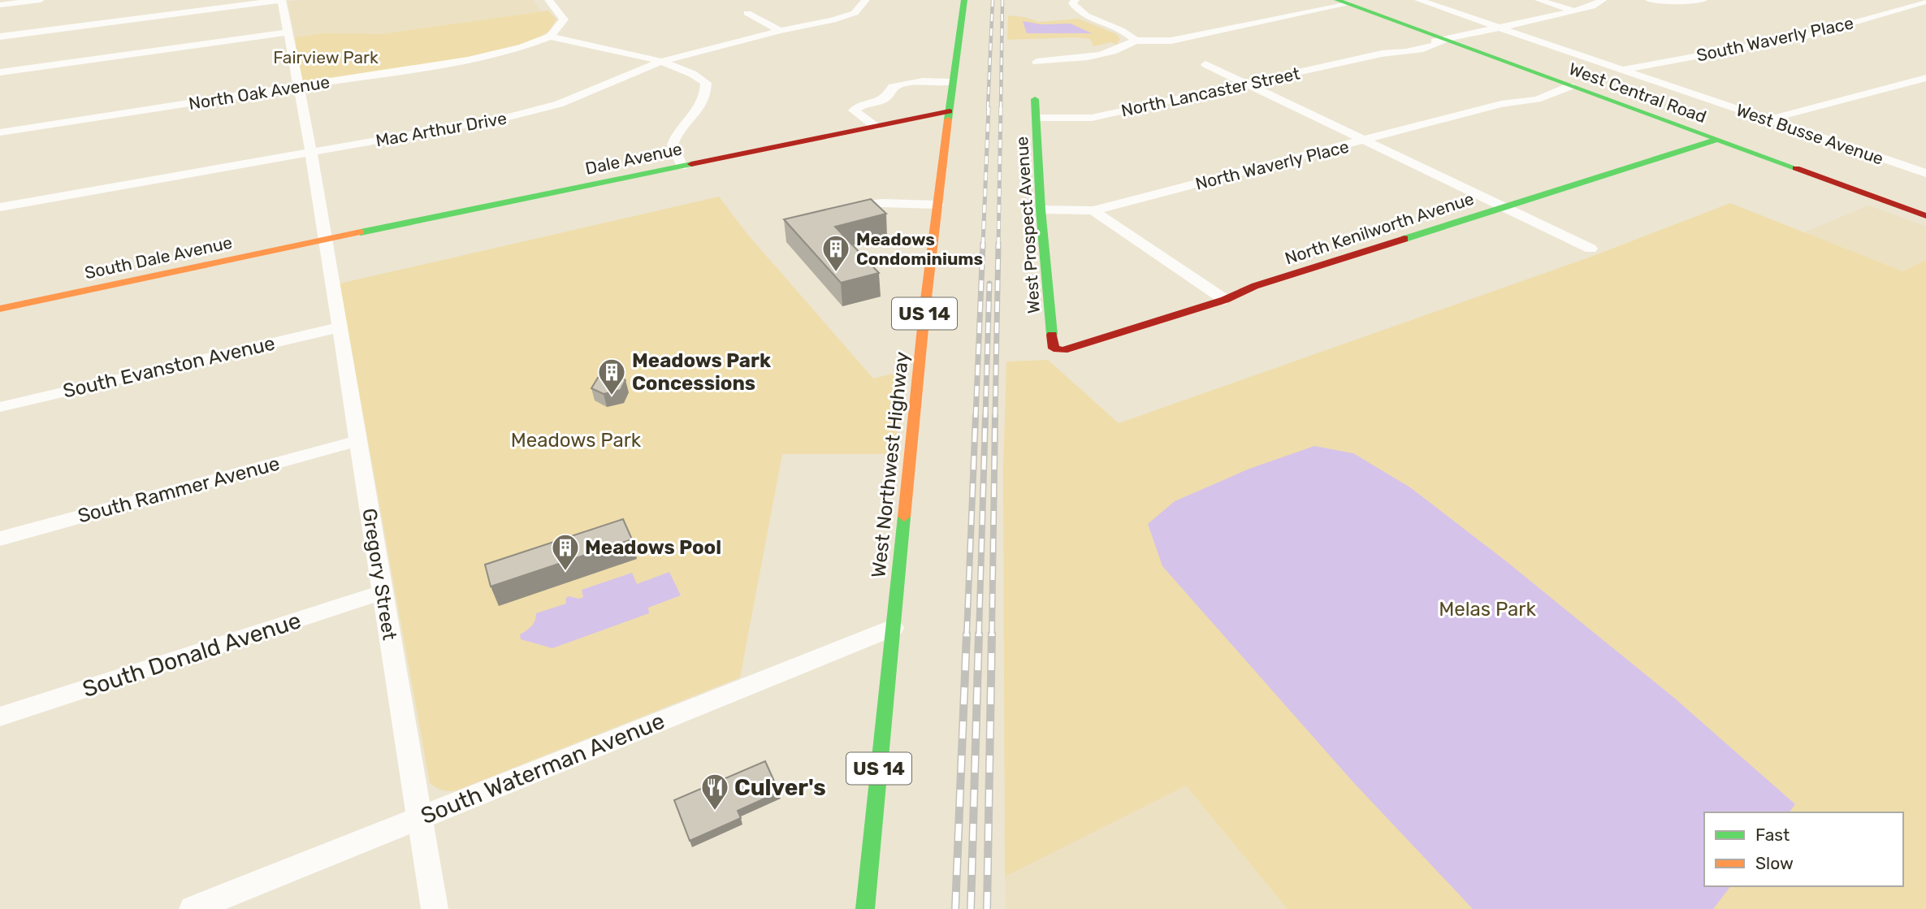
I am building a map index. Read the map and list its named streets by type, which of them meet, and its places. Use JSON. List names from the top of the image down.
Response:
{
  "streets": {
    "street": [
      "South Waverly Place",
      "North Lancaster Street",
      "North Oak Avenue",
      "West Central Road",
      "Mac Arthur Drive",
      "West Busse Avenue",
      "Dale Avenue",
      "North Waverly Place",
      "West Prospect Avenue",
      "North Kenilworth Avenue",
      "South Dale Avenue",
      "US 14",
      "South Evanston Avenue",
      "West Northwest Highway",
      "South Rammer Avenue",
      "Gregory Street",
      "South Donald Avenue",
      "South Waterman Avenue"
    ]
  },
  "crossings": [
    ["South Waverly Place", "West Busse Avenue"],
    ["North Lancaster Street", "West Central Road"],
    ["North Lancaster Street", "West Busse Avenue"],
    ["North Lancaster Street", "West Prospect Avenue"],
    ["North Oak Avenue", "Gregory Street"],
    ["West Central Road", "North Waverly Place"],
    ["West Central Road", "North Kenilworth Avenue"],
    ["Mac Arthur Drive", "Gregory Street"],
    ["Dale Avenue", "South Dale Avenue"],
    ["Dale Avenue", "West Northwest Highway"],
    ["Dale Avenue", "Gregory Street"],
    ["North Waverly Place", "West Prospect Avenue"],
    ["West Prospect Avenue", "North Kenilworth Avenue"],
    ["South Dale Avenue", "Gregory Street"],
    ["US 14", "West Northwest Highway"],
    ["US 14", "South Waterman Avenue"],
    ["South Evanston Avenue", "Gregory Street"],
    ["West Northwest Highway", "South Waterman Avenue"],
    ["South Rammer Avenue", "Gregory Street"],
    ["Gregory Street", "South Donald Avenue"],
    ["Gregory Street", "South Waterman Avenue"]
  ],
  "parks": ["Fairview Park", "Meadows Park", "Melas Park"],
  "places": {
    "building": ["Meadows Condominiums", "Meadows Park Concessions", "Meadows Pool"],
    "restaurant": ["Culver's"]
  },
  "legend": ["Fast", "Slow"]
}
